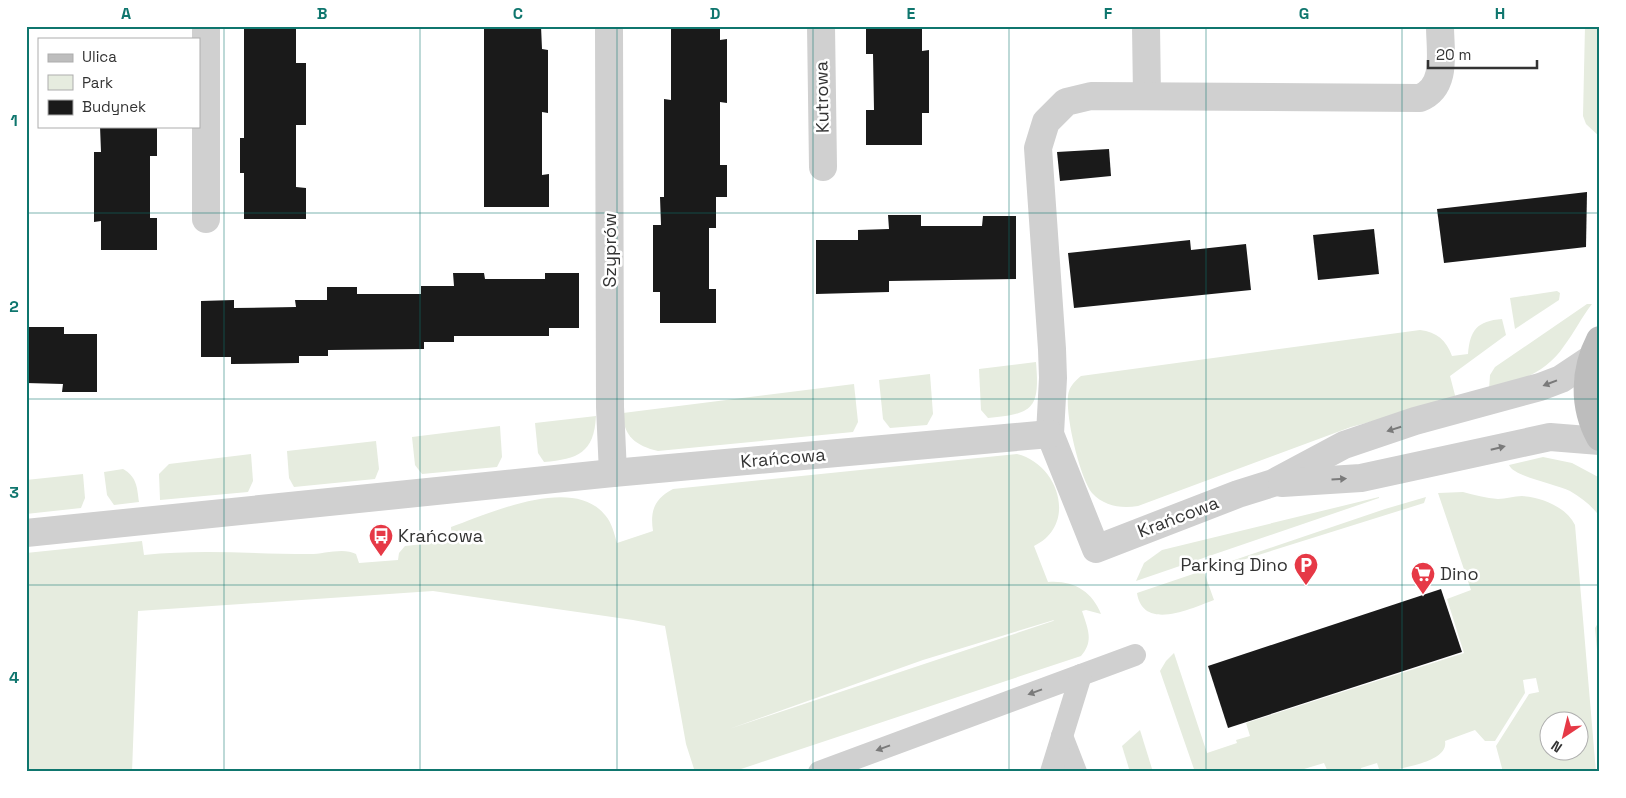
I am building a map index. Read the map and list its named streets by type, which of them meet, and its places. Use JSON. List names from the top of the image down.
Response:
{
  "streets": {
    "street": ["Kutrowa", "Szyprów", "Krańcowa"]
  },
  "crossings": [
    ["Szyprów", "Krańcowa"]
  ],
  "places": {
    "bus stop": ["Krańcowa"],
    "parking": ["Parking Dino"],
    "supermarket": ["Dino"]
  },
  "legend": ["Ulica", "Park", "Budynek"],
  "scale_bar": "20 m",
  "north": "bottom left",
  "grid": {
    "columns": [
      "A",
      "B",
      "C",
      "D",
      "E",
      "F",
      "G",
      "H"
    ],
    "rows": [
      "1",
      "2",
      "3",
      "4"
    ]
  }
}
